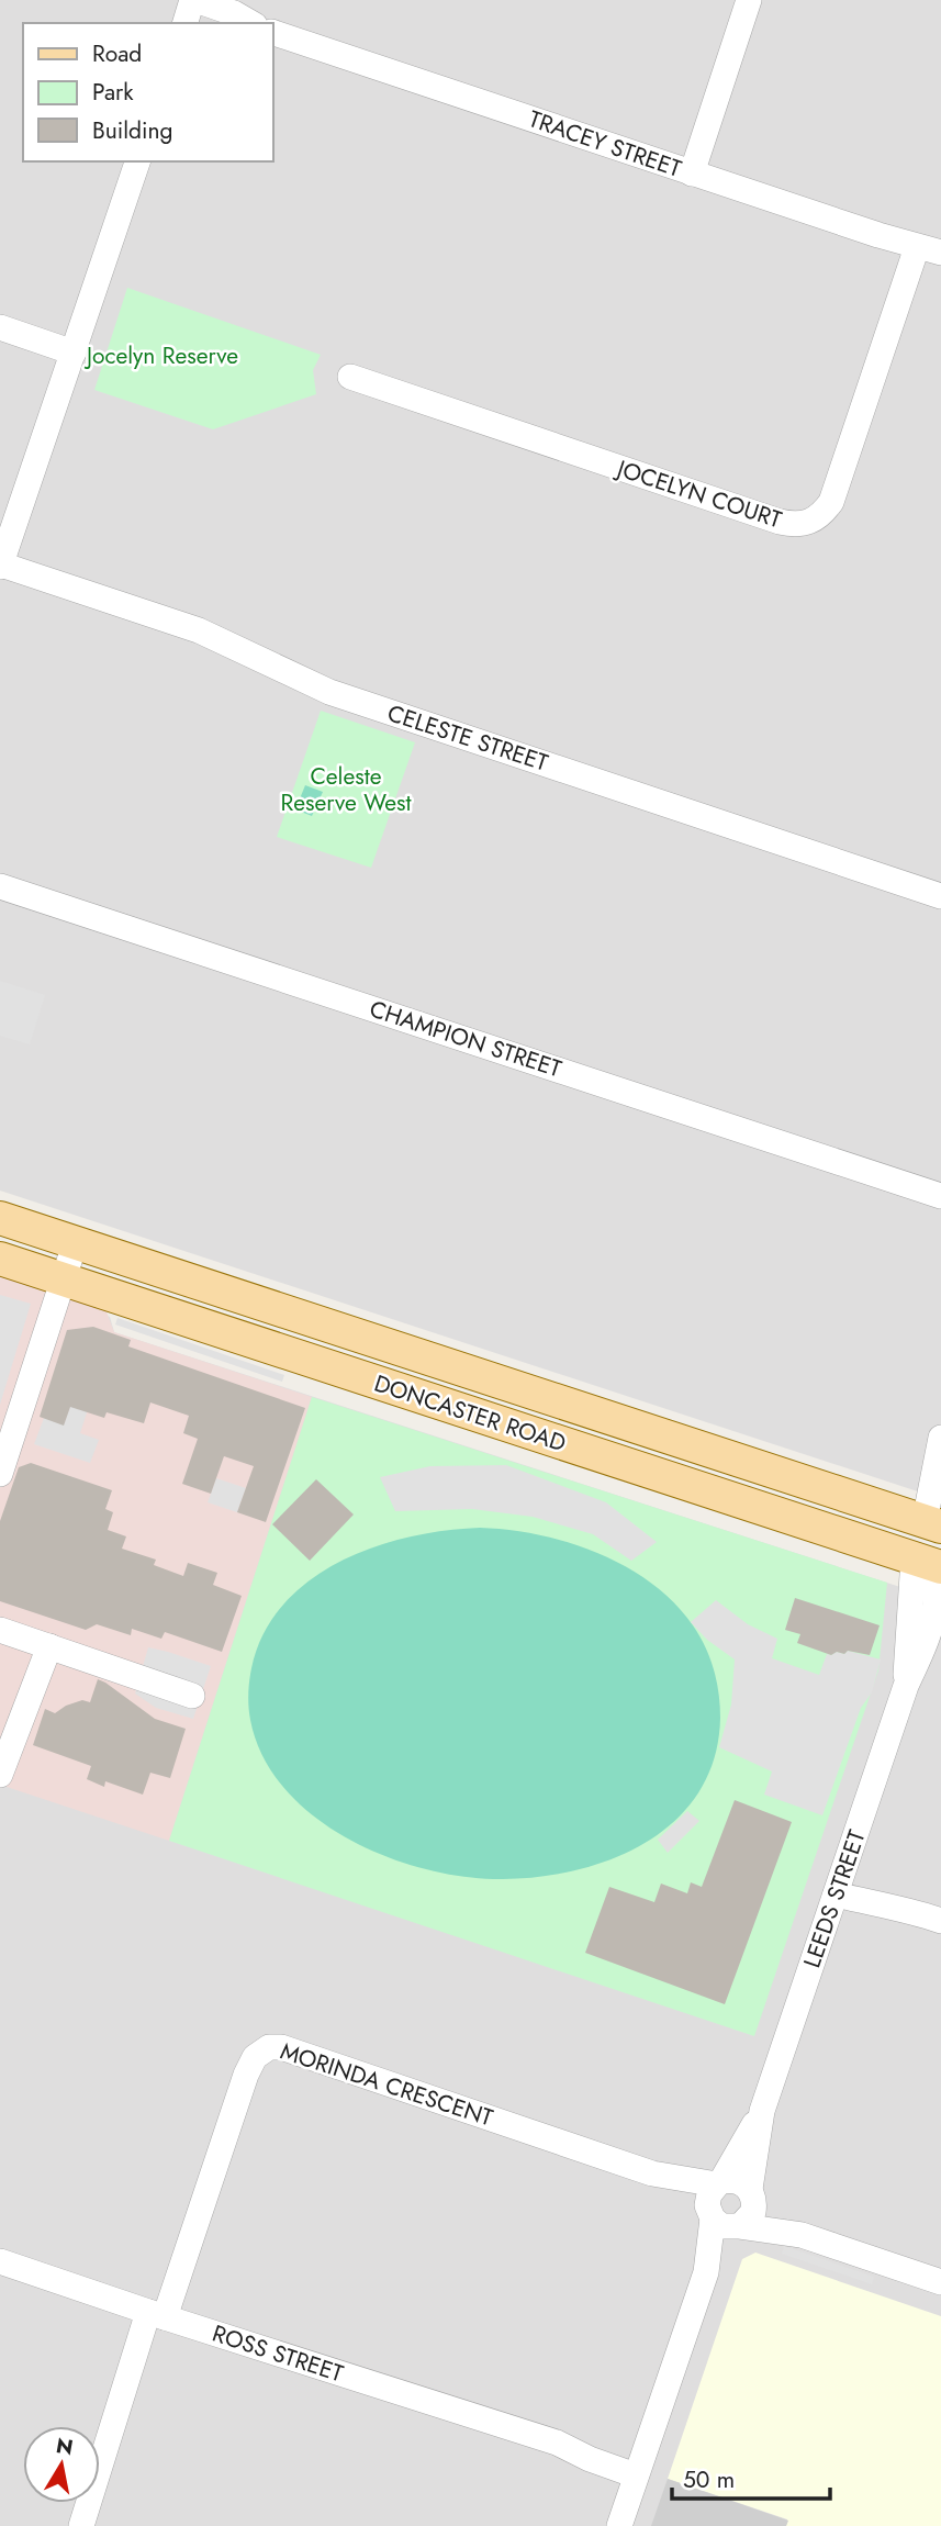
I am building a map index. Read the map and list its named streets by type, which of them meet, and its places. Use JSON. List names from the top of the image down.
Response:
{
  "streets": {
    "main road": ["DONCASTER ROAD"],
    "street": [
      "TRACEY STREET",
      "JOCELYN COURT",
      "CELESTE STREET",
      "CHAMPION STREET",
      "LEEDS STREET",
      "MORINDA CRESCENT",
      "ROSS STREET"
    ]
  },
  "crossings": [
    ["TRACEY STREET", "JOCELYN COURT"],
    ["DONCASTER ROAD", "LEEDS STREET"],
    ["LEEDS STREET", "MORINDA CRESCENT"],
    ["LEEDS STREET", "ROSS STREET"],
    ["MORINDA CRESCENT", "ROSS STREET"]
  ],
  "parks": ["Jocelyn Reserve", "Celeste Reserve West"],
  "legend": ["Road", "Park", "Building"],
  "scale_bar": "50 m",
  "north": "top"
}
